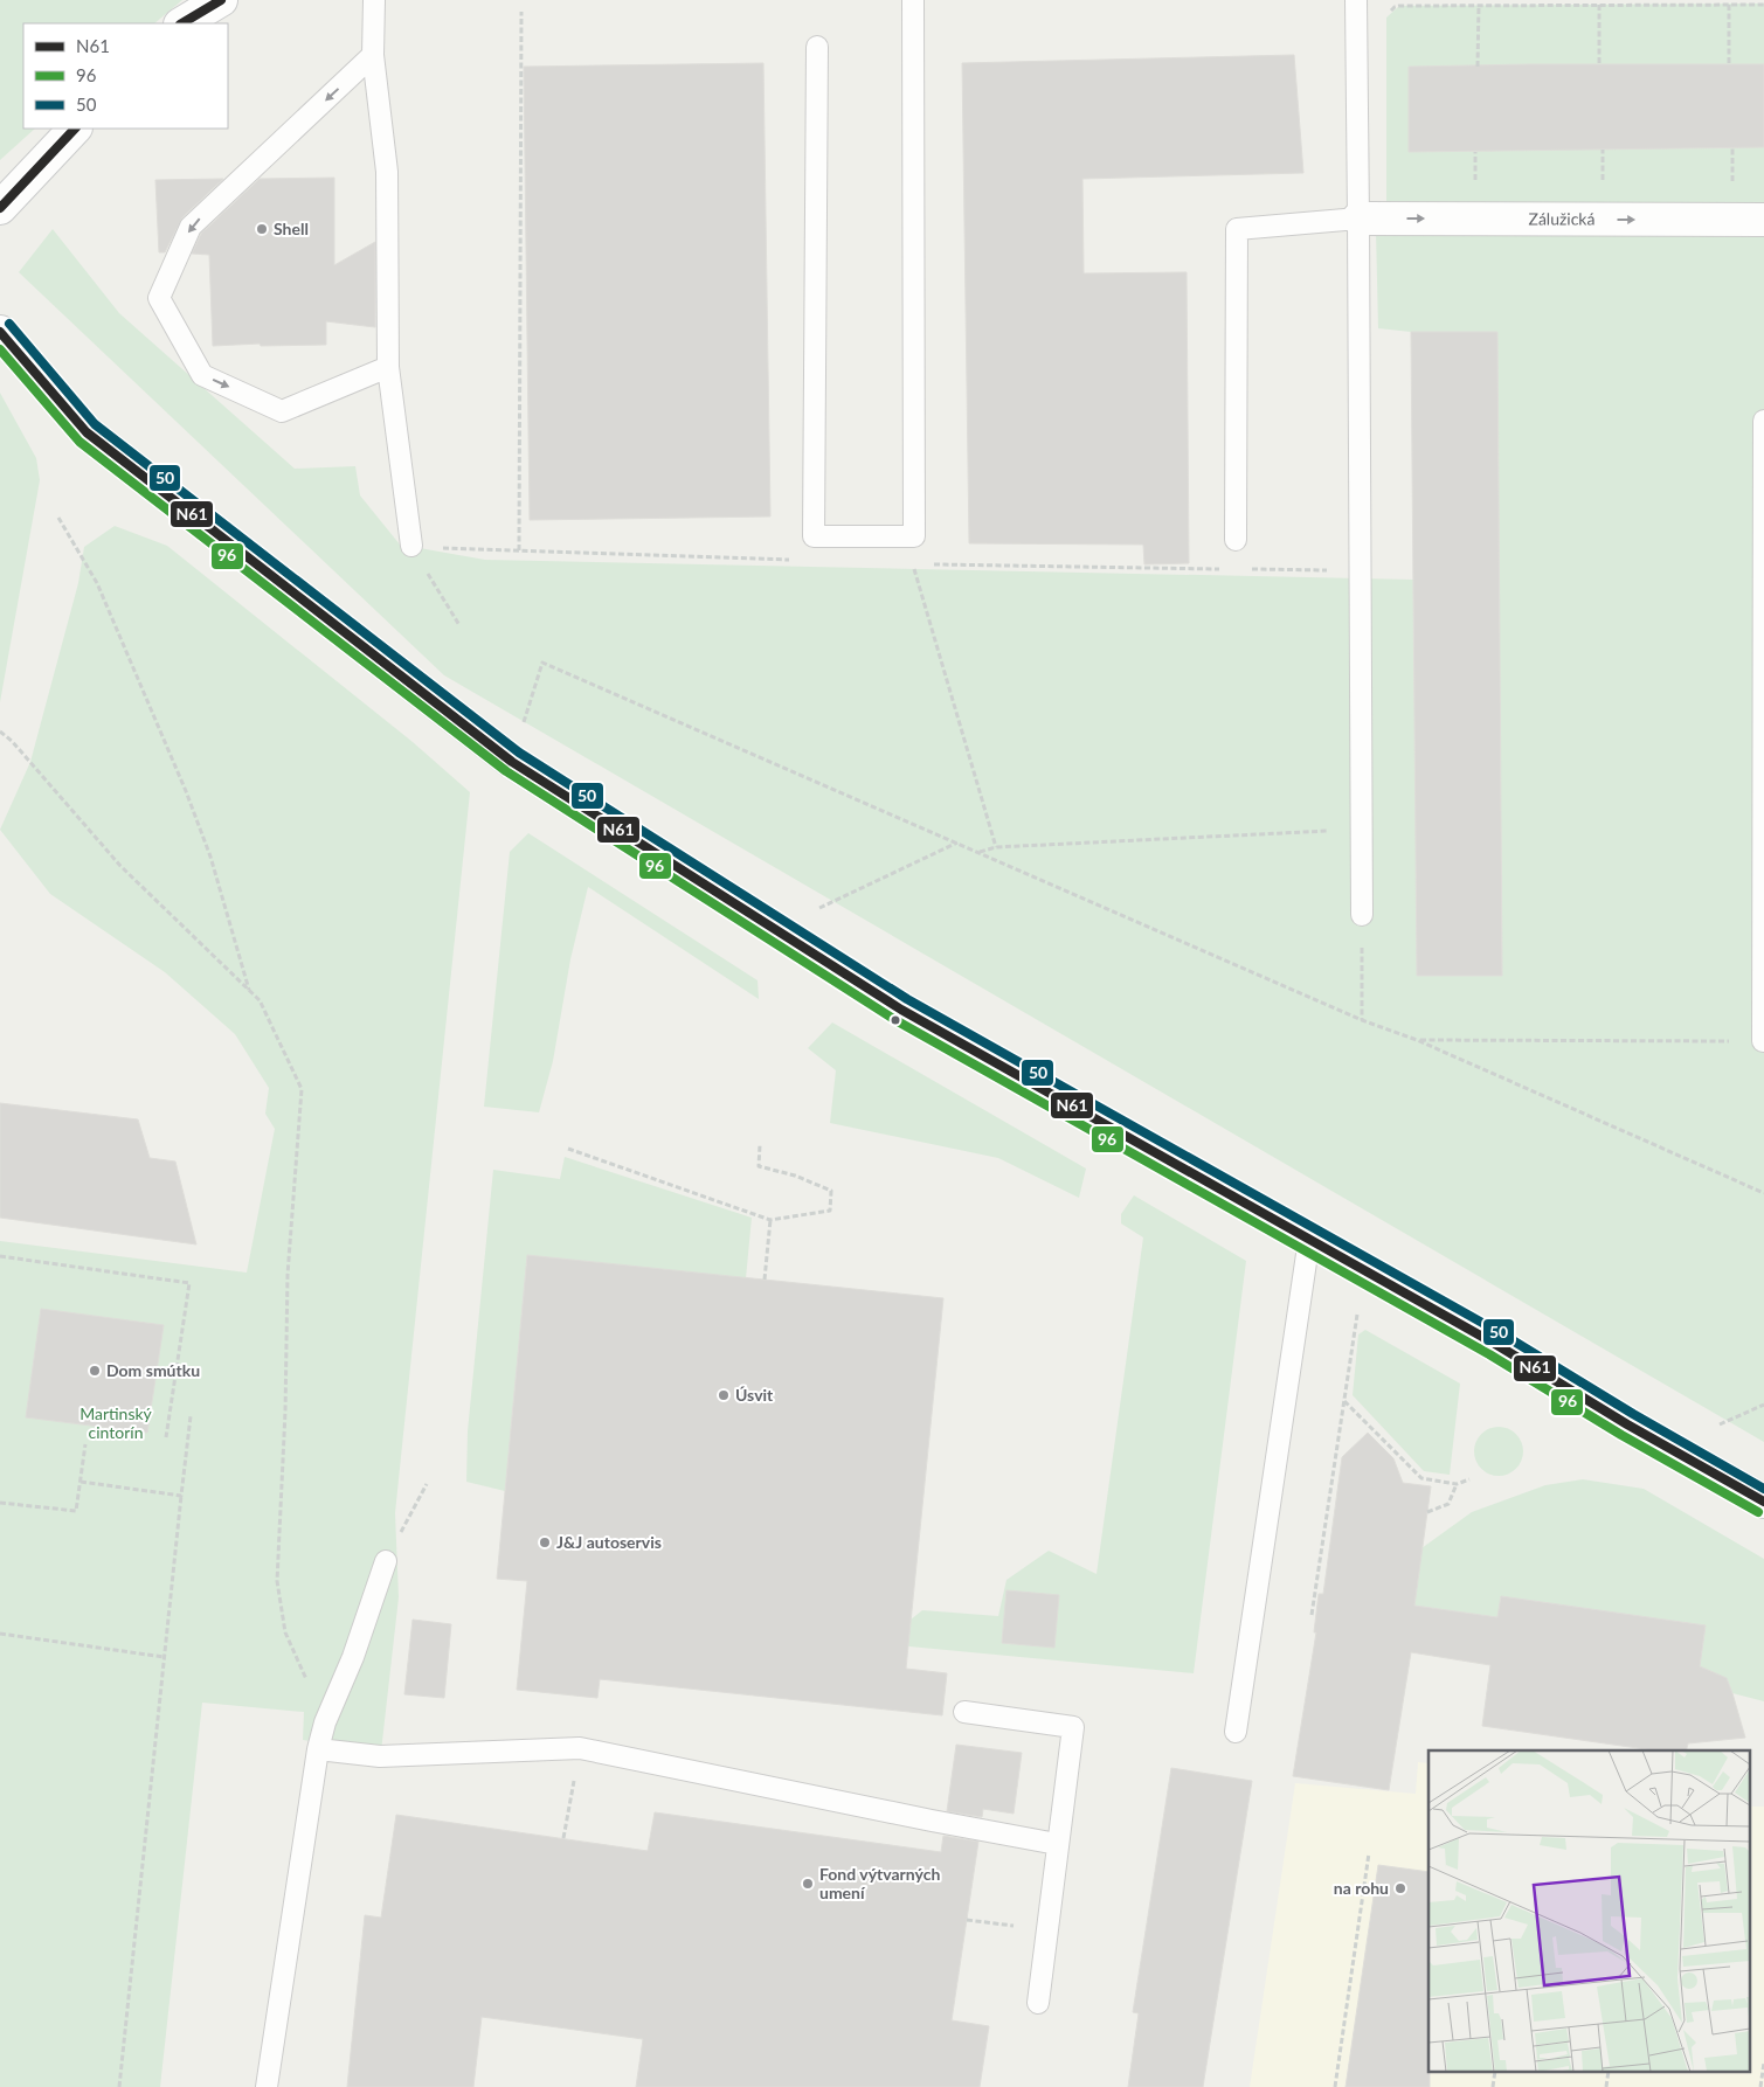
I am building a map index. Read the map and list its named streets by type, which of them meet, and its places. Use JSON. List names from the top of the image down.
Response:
{
  "streets": {
    "main road": ["Zálužická"]
  },
  "one_way": ["Zálužická"],
  "parks": ["Martinský cintorín"],
  "places": [
    "Shell",
    "Dom smútku",
    "Úsvit",
    "J&J autoservis",
    "Fond výtvarných umení",
    "na rohu"
  ],
  "lines": ["transit line N61", "transit line 50", "transit line 96"],
  "legend": ["N61", "96", "50"]
}
